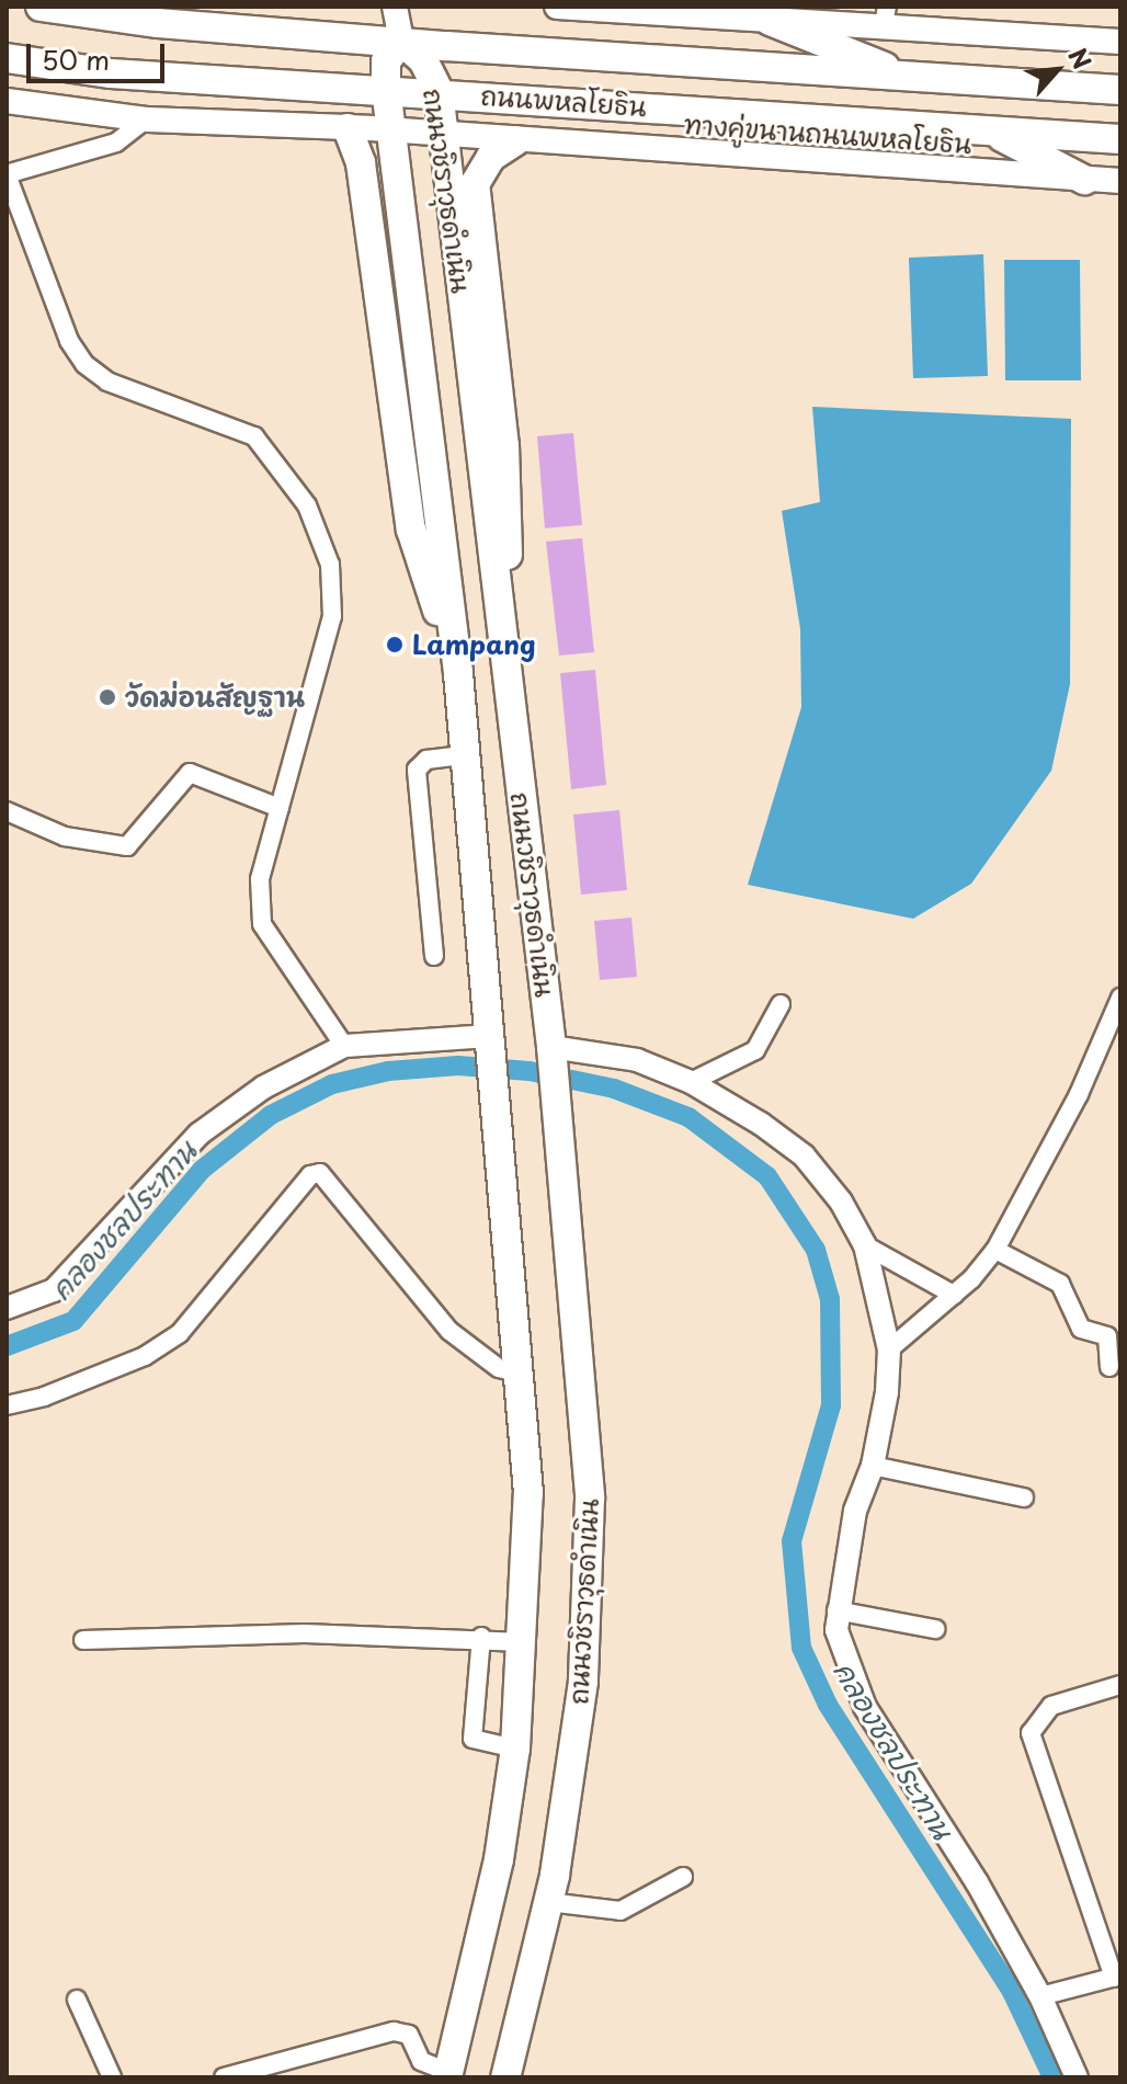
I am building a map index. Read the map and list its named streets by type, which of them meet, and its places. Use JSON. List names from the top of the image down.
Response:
{
  "streets": {
    "main road": ["ถนนพหลโยธิน", "ทางคู่ขนานถนนพหลโยธิน", "ถนนวชิราวุธดำเนิน"]
  },
  "crossings": [
    ["ถนนพหลโยธิน", "ถนนวชิราวุธดำเนิน"],
    ["ทางคู่ขนานถนนพหลโยธิน", "ถนนวชิราวุธดำเนิน"]
  ],
  "water": ["คลองชลประทาน"],
  "places": ["Lampang", "วัดม่อนสัญฐาน"],
  "scale_bar": "50 m",
  "north": "top right"
}
